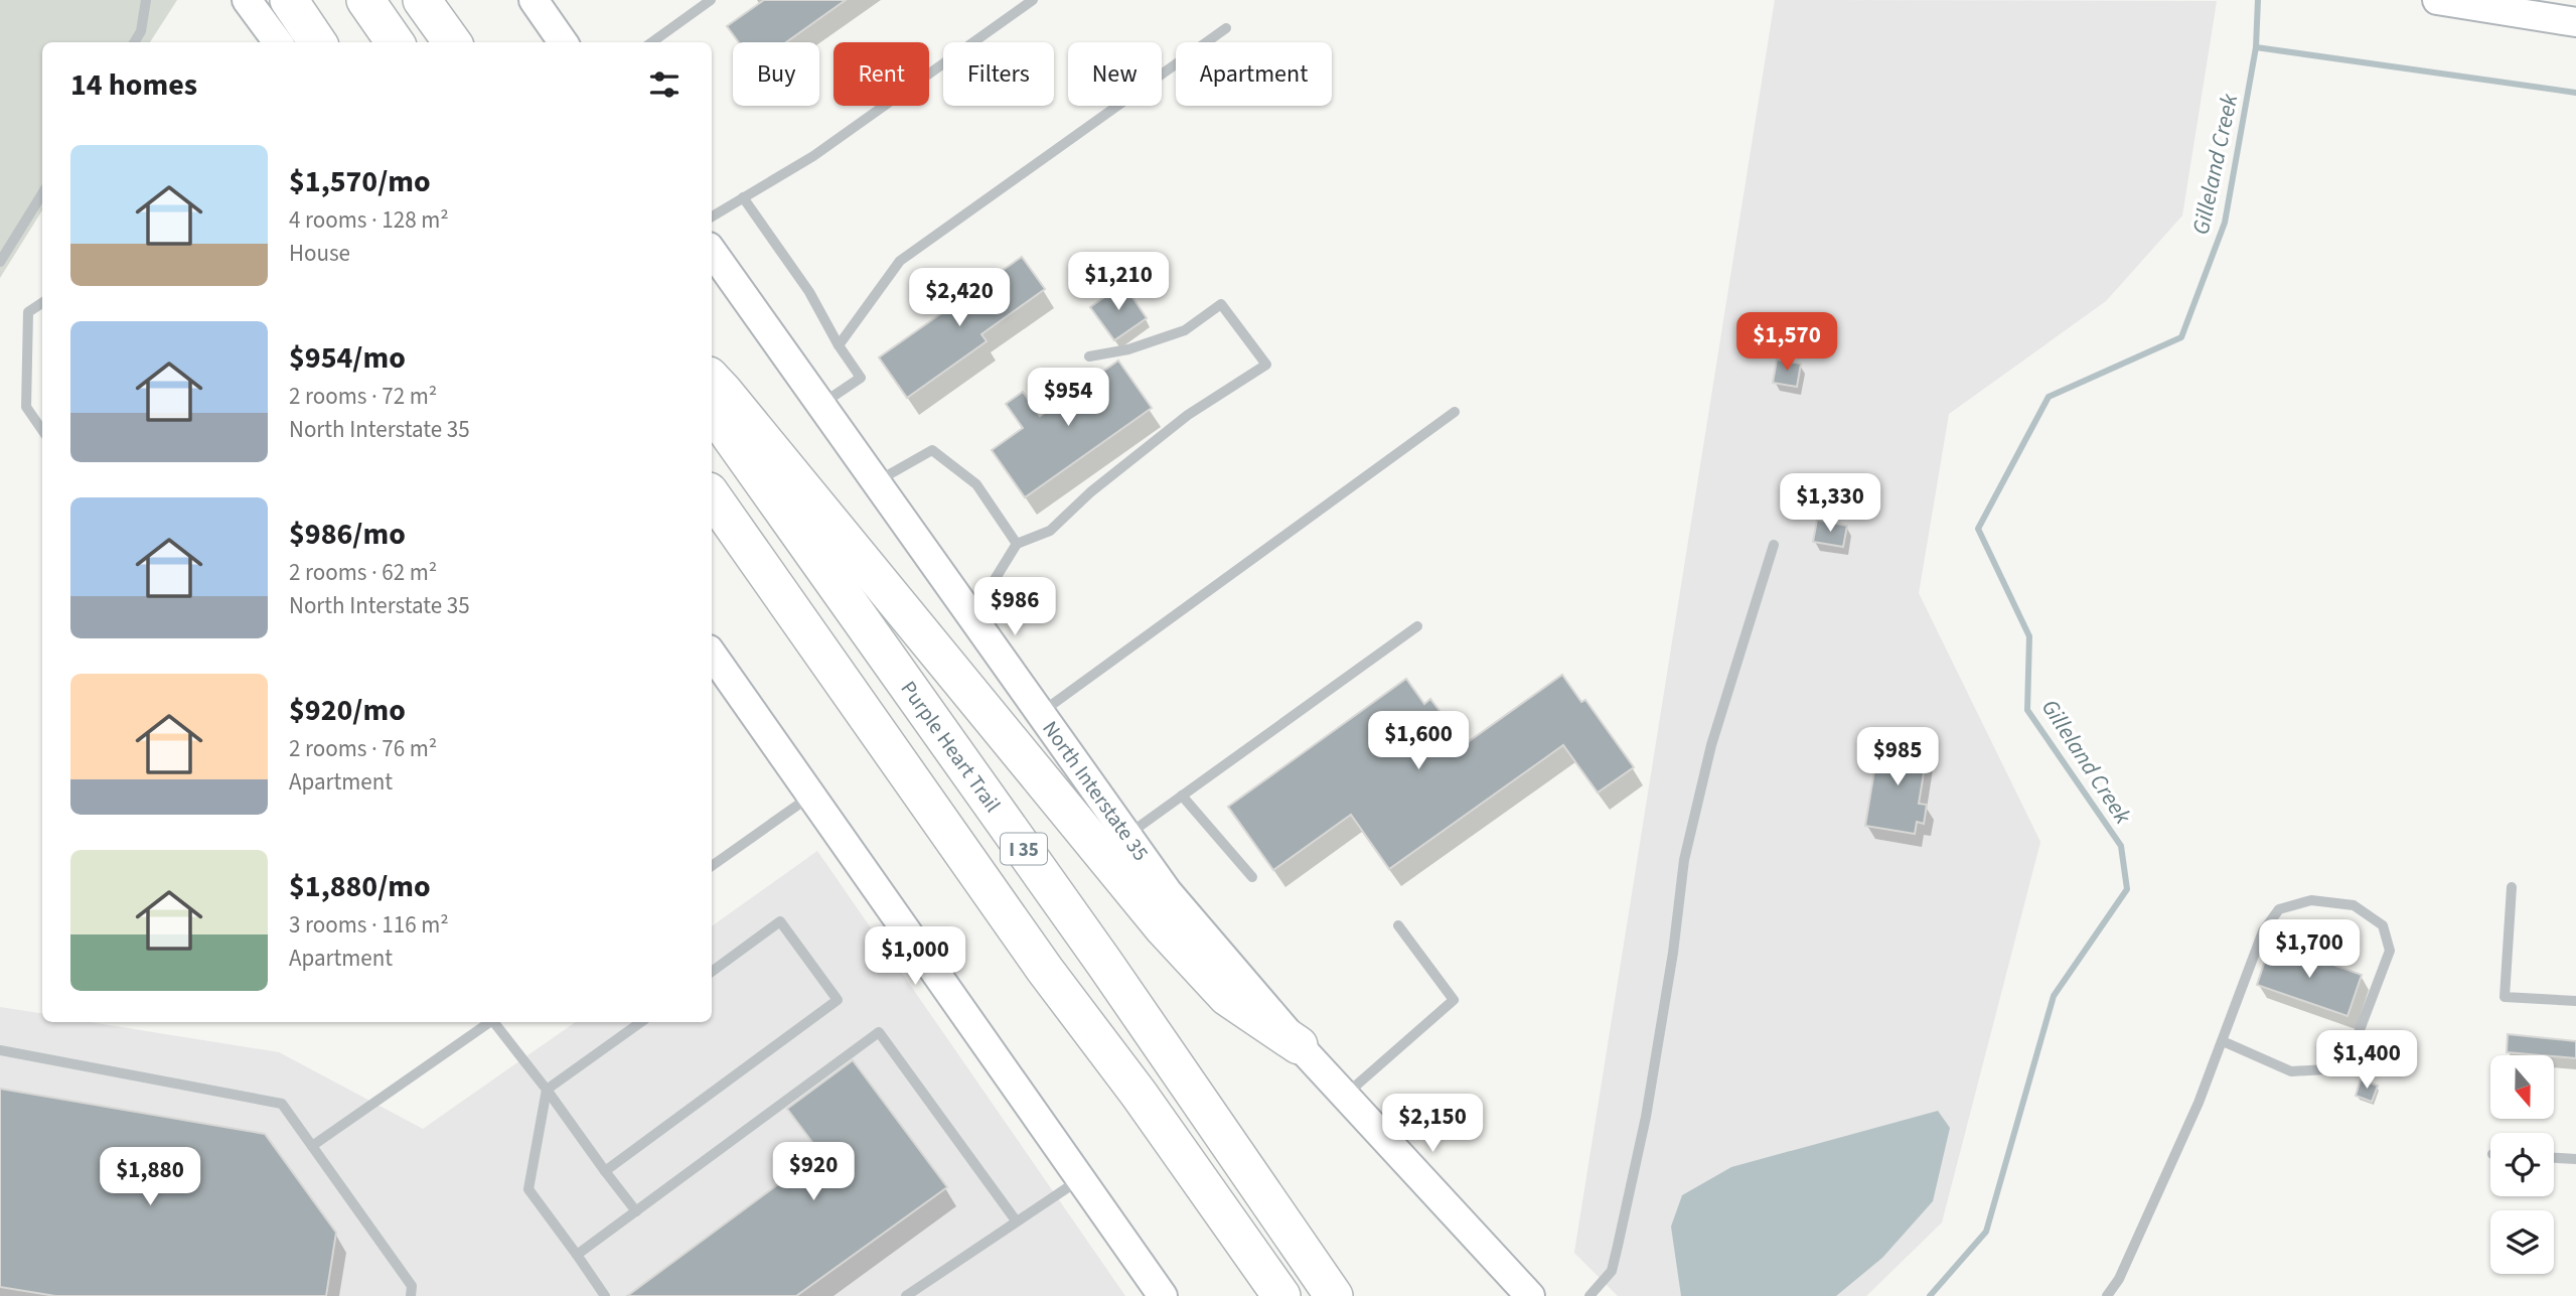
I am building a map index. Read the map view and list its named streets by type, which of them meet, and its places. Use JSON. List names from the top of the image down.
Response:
{
  "streets": {
    "highway": ["Purple Heart Trail", "I 35"],
    "main road": ["North Interstate 35"]
  },
  "water": ["Gilleland Creek"],
  "north": "bottom",
  "page": {
    "chip": [
      "Buy",
      "Rent",
      "Filters",
      "New",
      "Apartment"
    ],
    "heading": "14 homes",
    "list": [
      {
        "name": "$1,570/mo",
        "note": "4 rooms · 128 m² · House"
      },
      {
        "name": "$954/mo",
        "note": "2 rooms · 72 m² · North Interstate 35"
      },
      {
        "name": "$986/mo",
        "note": "2 rooms · 62 m² · North Interstate 35"
      },
      {
        "name": "$920/mo",
        "note": "2 rooms · 76 m² · Apartment"
      },
      {
        "name": "$1,880/mo",
        "note": "3 rooms · 116 m² · Apartment"
      }
    ],
    "price": [
      "$1,210",
      "$2,420",
      "$1,570",
      "$954",
      "$1,330",
      "$986",
      "$1,600",
      "$985",
      "$1,700",
      "$1,000",
      "$1,400",
      "$2,150",
      "$920",
      "$1,880"
    ]
  }
}
